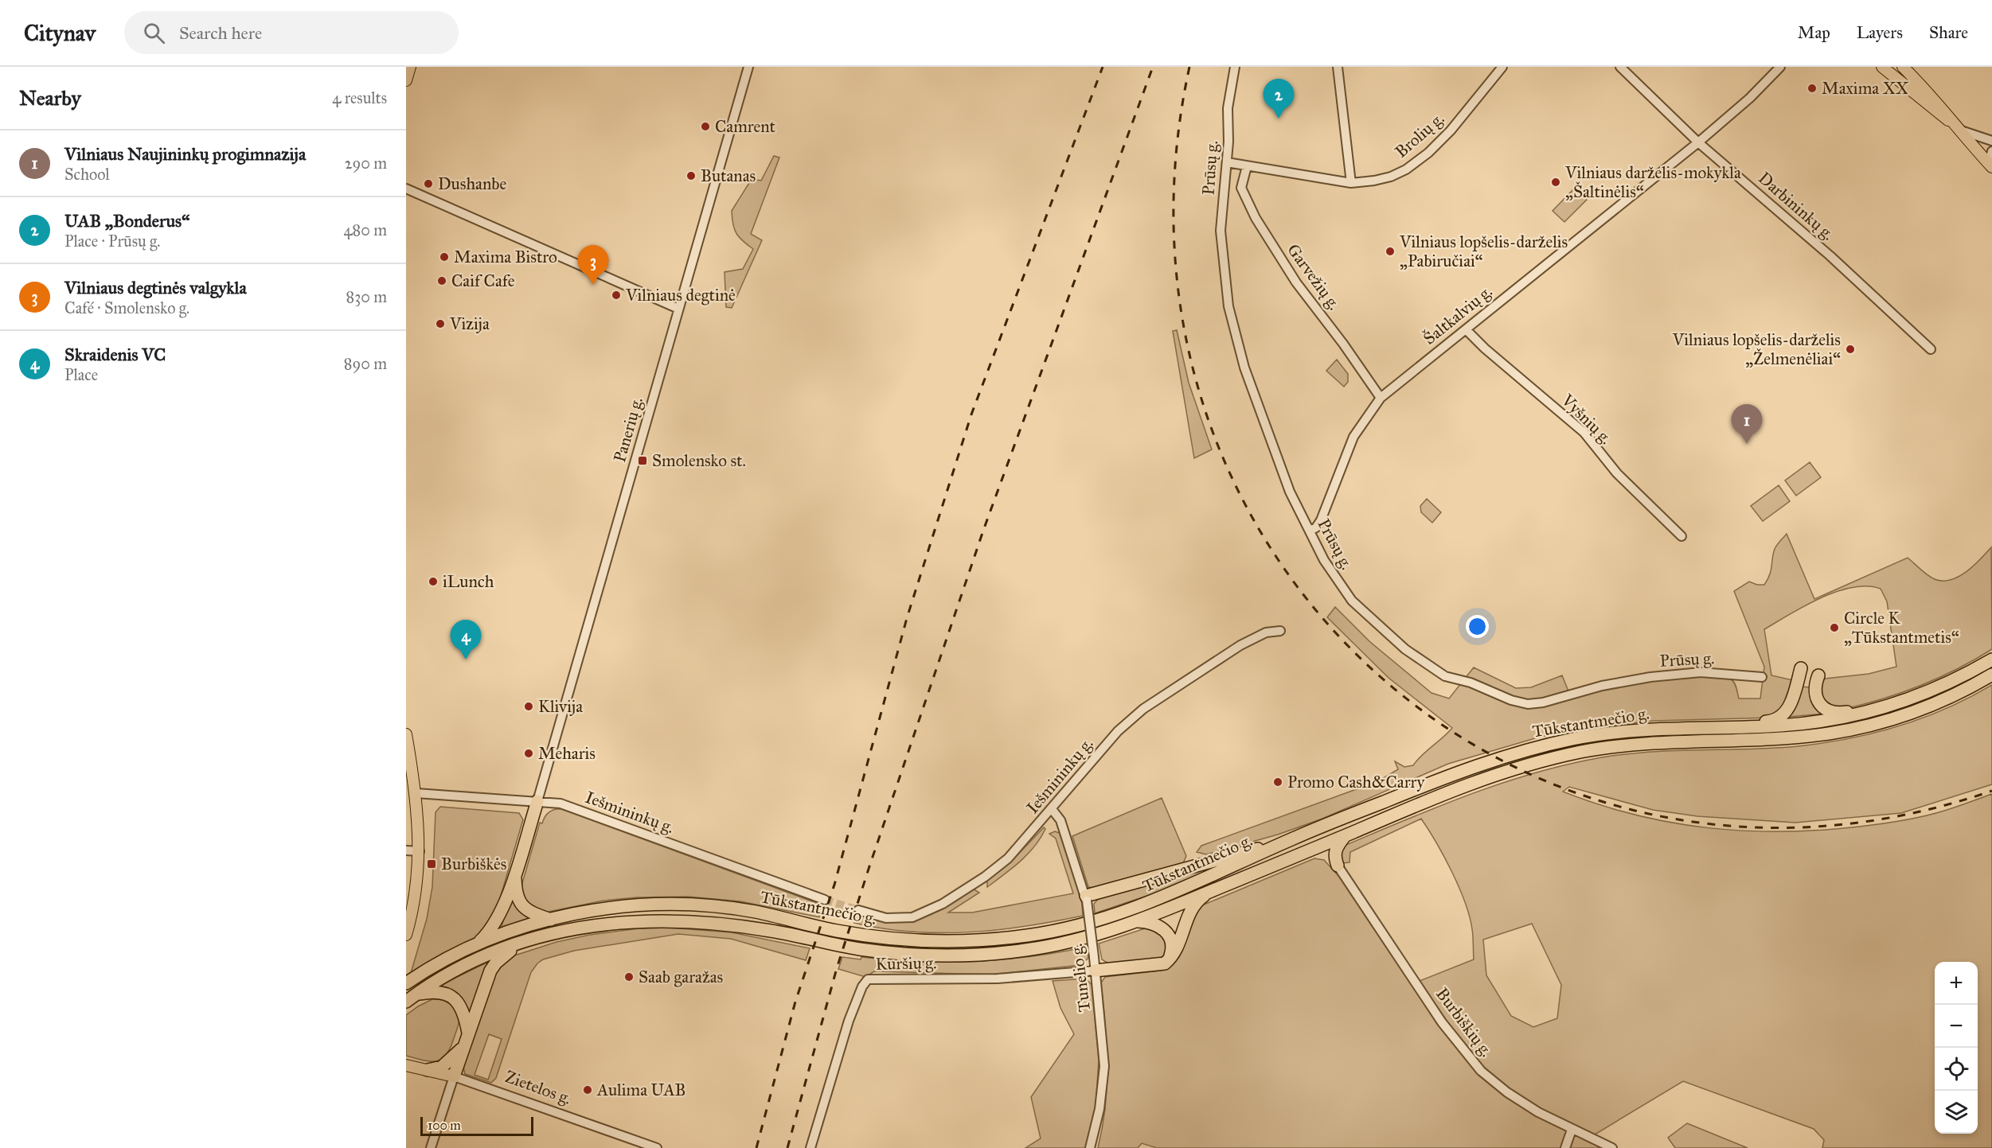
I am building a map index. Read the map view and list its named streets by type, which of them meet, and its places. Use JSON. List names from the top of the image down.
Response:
{
  "streets": {
    "highway": ["Tūkstantmečio g."],
    "main road": ["Zietelos g."],
    "street": [
      "Brolių g.",
      "Prūsų g.",
      "Darbininkų g.",
      "Garvežių g.",
      "Šaltkalvių g.",
      "Vyšnių g.",
      "Panerių g.",
      "Iešmininkų g.",
      "Kuršių g.",
      "Tunelio g.",
      "Burbiškių g."
    ]
  },
  "crossings": [
    ["Brolių g.", "Prūsų g."],
    ["Prūsų g.", "Šaltkalvių g."],
    ["Darbininkų g.", "Šaltkalvių g."],
    ["Garvežių g.", "Šaltkalvių g."],
    ["Šaltkalvių g.", "Vyšnių g."],
    ["Panerių g.", "Iešmininkų g."],
    ["Iešmininkų g.", "Tunelio g."],
    ["Kuršių g.", "Tunelio g."]
  ],
  "places": {
    "other": [
      "Maxima XX",
      "Camrent",
      "Butanas",
      "Vilniaus darželis-mokykla „Šaltinėlis“",
      "Dushanbe",
      "Vilniaus lopšelis-darželis „Pabiručiai“",
      "Maxima Bistro",
      "Caif Cafe",
      "Vilniaus degtinė",
      "Vizija",
      "Vilniaus lopšelis-darželis „Želmenėliai“",
      "iLunch",
      "Circle K „Tūkstantmetis“",
      "Klivija",
      "Meharis",
      "Promo Cash&Carry",
      "Saab garažas",
      "Aulima UAB"
    ],
    "transit": ["Smolensko st.", "Burbiškės"]
  },
  "scale_bar": "100 m",
  "page": {
    "header": "Citynav",
    "search": "Search here",
    "nav": ["Map", "Layers", "Share"],
    "heading": ["Nearby", "4 results"],
    "pins": [
      "2",
      "3",
      "1",
      "4"
    ],
    "list": [
      {
        "mark": "1",
        "name": "Vilniaus Naujininkų progimnazija",
        "note": "School",
        "value": "290 m"
      },
      {
        "mark": "2",
        "name": "UAB „Bonderus“",
        "note": "Place · Prūsų g.",
        "value": "480 m"
      },
      {
        "mark": "3",
        "name": "Vilniaus degtinės valgykla",
        "note": "Café · Smolensko g.",
        "value": "830 m"
      },
      {
        "mark": "4",
        "name": "Skraidenis VC",
        "note": "Place",
        "value": "890 m"
      }
    ],
    "map_buttons": ["+", "−"],
    "scale": "100 m"
  }
}
